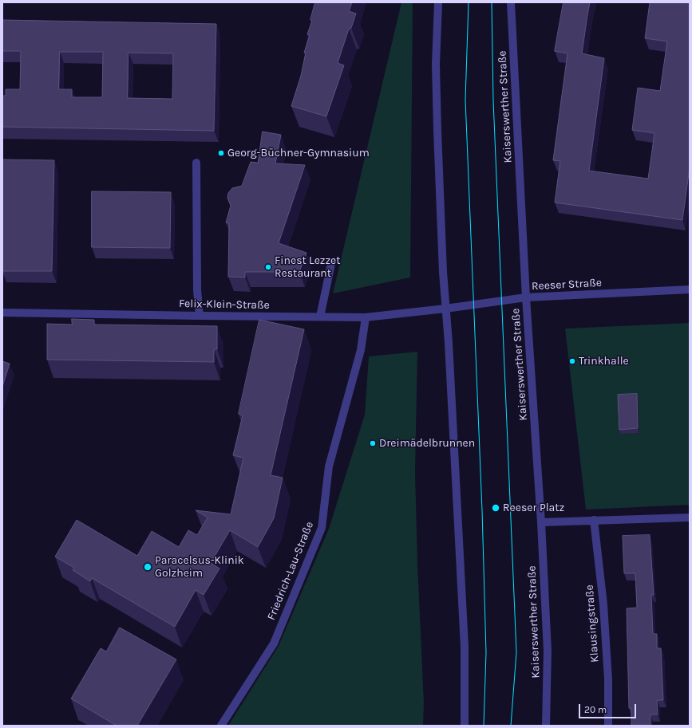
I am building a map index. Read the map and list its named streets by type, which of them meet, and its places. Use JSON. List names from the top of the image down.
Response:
{
  "streets": {
    "street": [
      "Kaiserswerther Straße",
      "Reeser Straße",
      "Felix-Klein-Straße",
      "Friedrich-Lau-Straße",
      "Klausingstraße"
    ]
  },
  "crossings": [
    ["Kaiserswerther Straße", "Reeser Straße"],
    ["Reeser Straße", "Felix-Klein-Straße"],
    ["Felix-Klein-Straße", "Friedrich-Lau-Straße"]
  ],
  "places": [
    "Georg-Büchner-Gymnasium",
    "Finest Lezzet Restaurant",
    "Trinkhalle",
    "Dreimädelbrunnen",
    "Reeser Platz",
    "Paracelsus-Klinik Golzheim"
  ],
  "scale_bar": "20 m"
}
